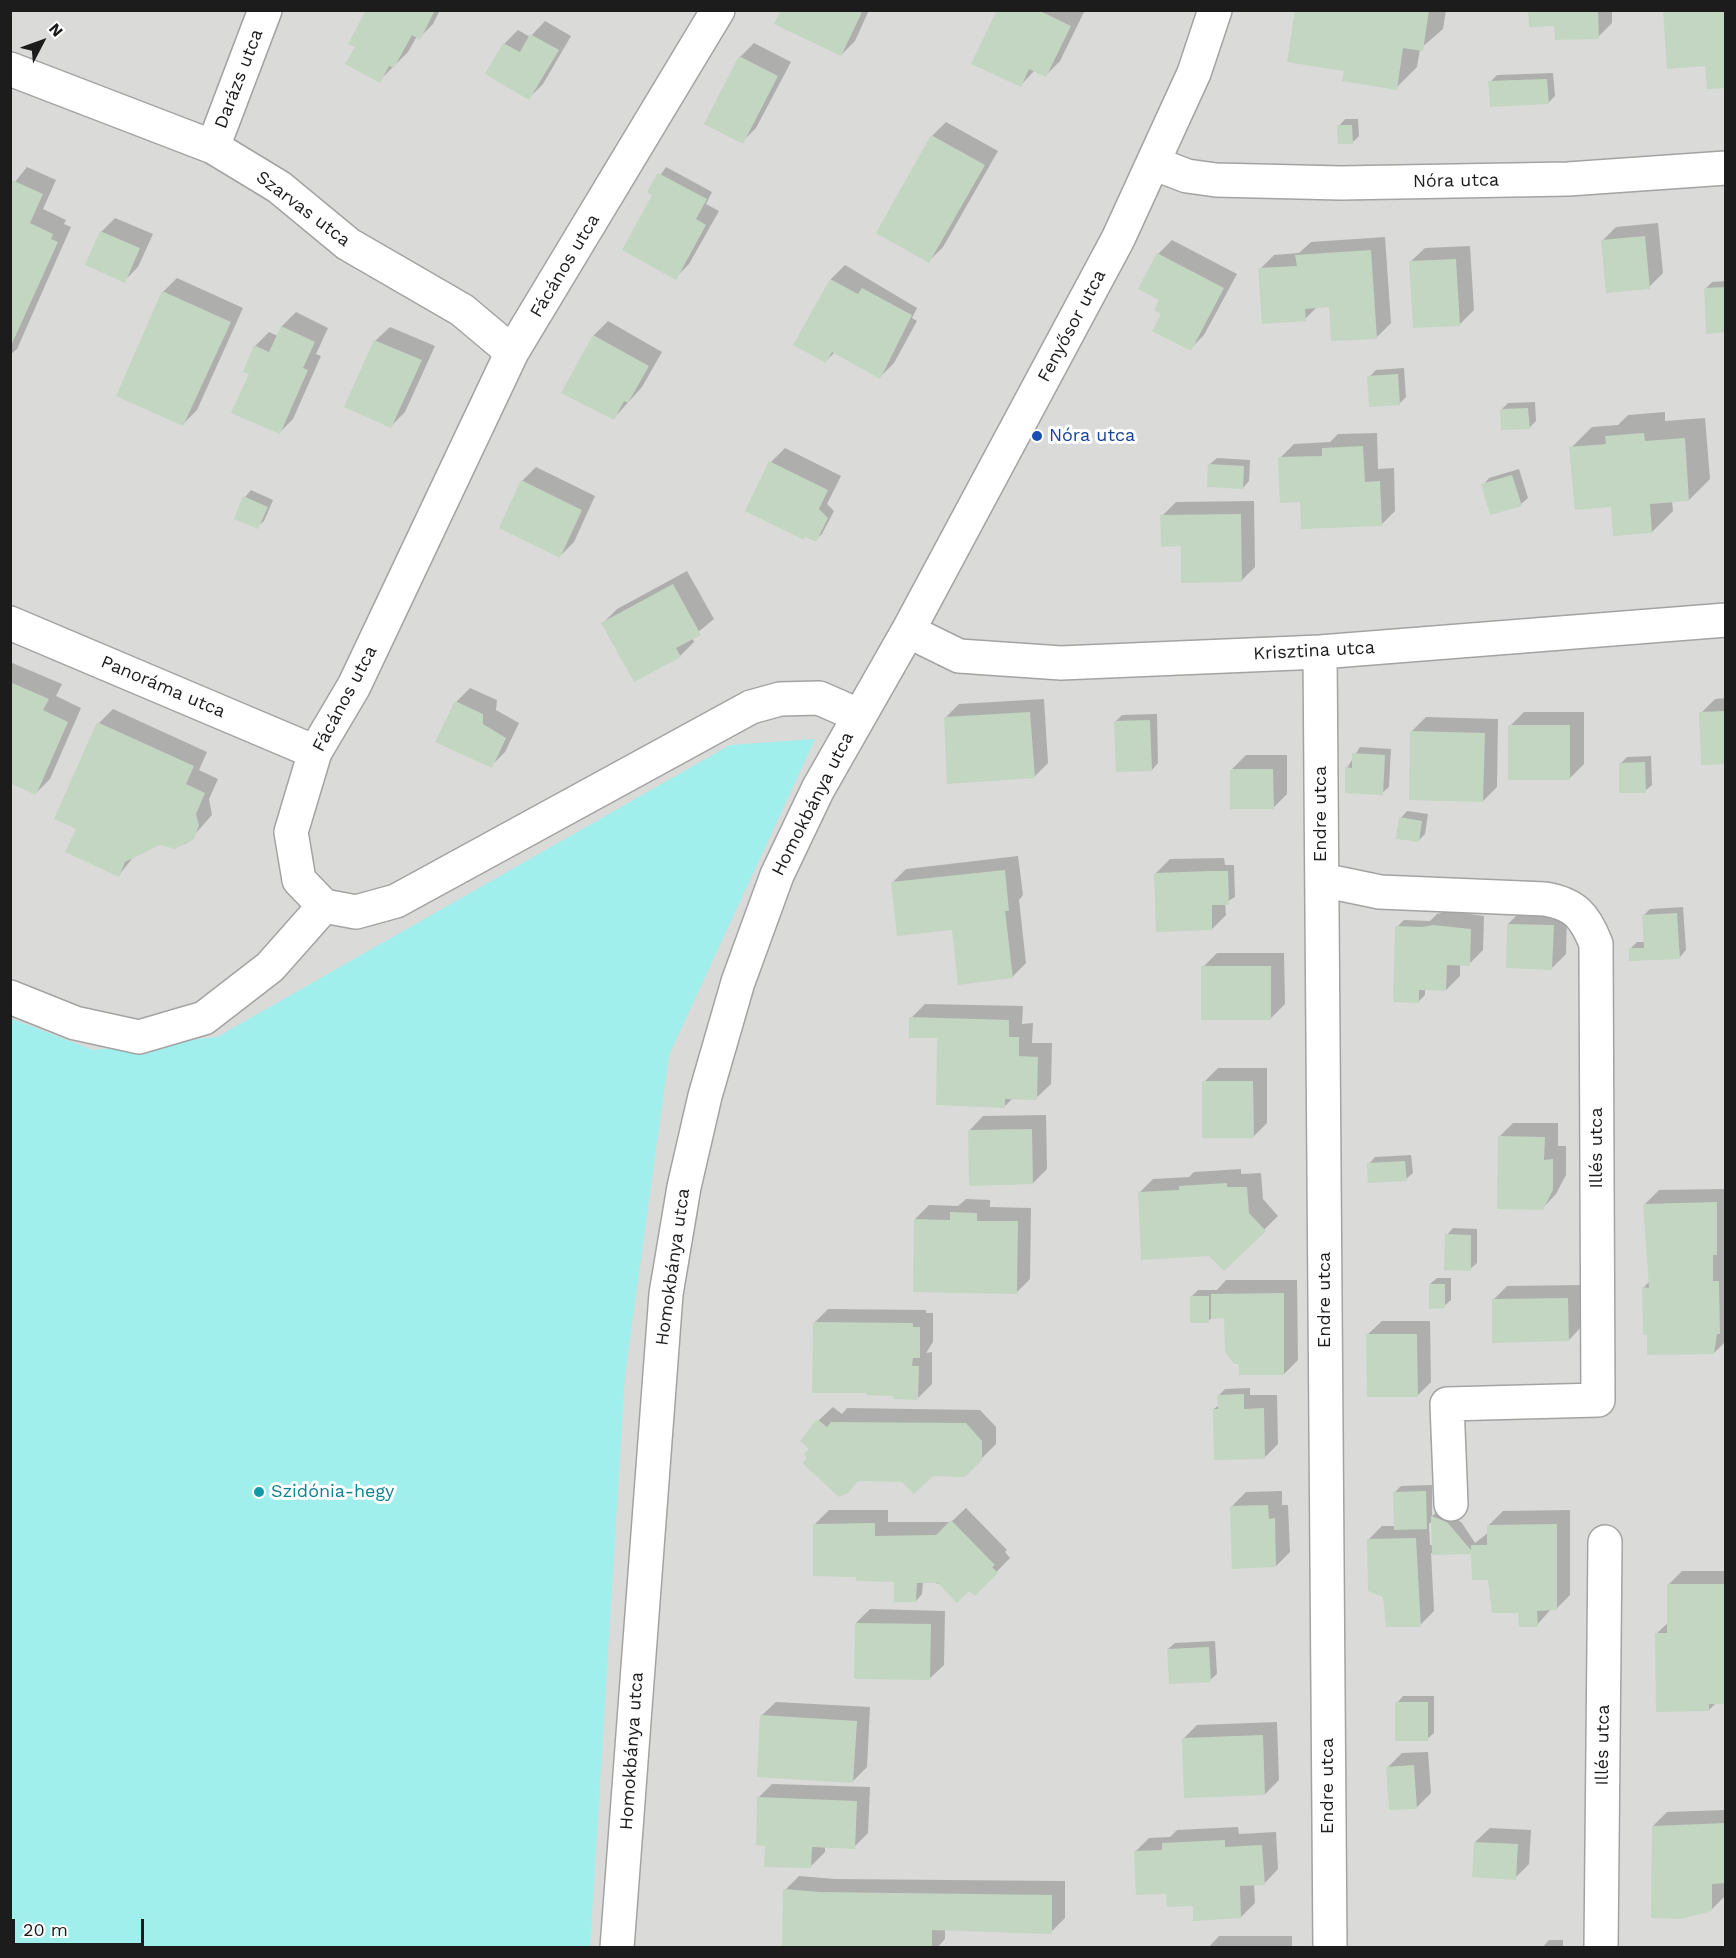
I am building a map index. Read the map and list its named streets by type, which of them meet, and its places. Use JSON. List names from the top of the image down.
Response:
{
  "streets": {
    "street": [
      "Darázs utca",
      "Nóra utca",
      "Szarvas utca",
      "Fácános utca",
      "Fenyősor utca",
      "Krisztina utca",
      "Panoráma utca",
      "Homokbánya utca",
      "Endre utca",
      "Illés utca"
    ]
  },
  "crossings": [
    ["Darázs utca", "Szarvas utca"],
    ["Nóra utca", "Fenyősor utca"],
    ["Szarvas utca", "Fácános utca"],
    ["Fácános utca", "Panoráma utca"],
    ["Fenyősor utca", "Krisztina utca"],
    ["Fenyősor utca", "Homokbánya utca"],
    ["Krisztina utca", "Homokbánya utca"],
    ["Krisztina utca", "Endre utca"],
    ["Endre utca", "Illés utca"]
  ],
  "places": ["Nóra utca", "Szidónia-hegy"],
  "scale_bar": "20 m",
  "north": "top right"
}
